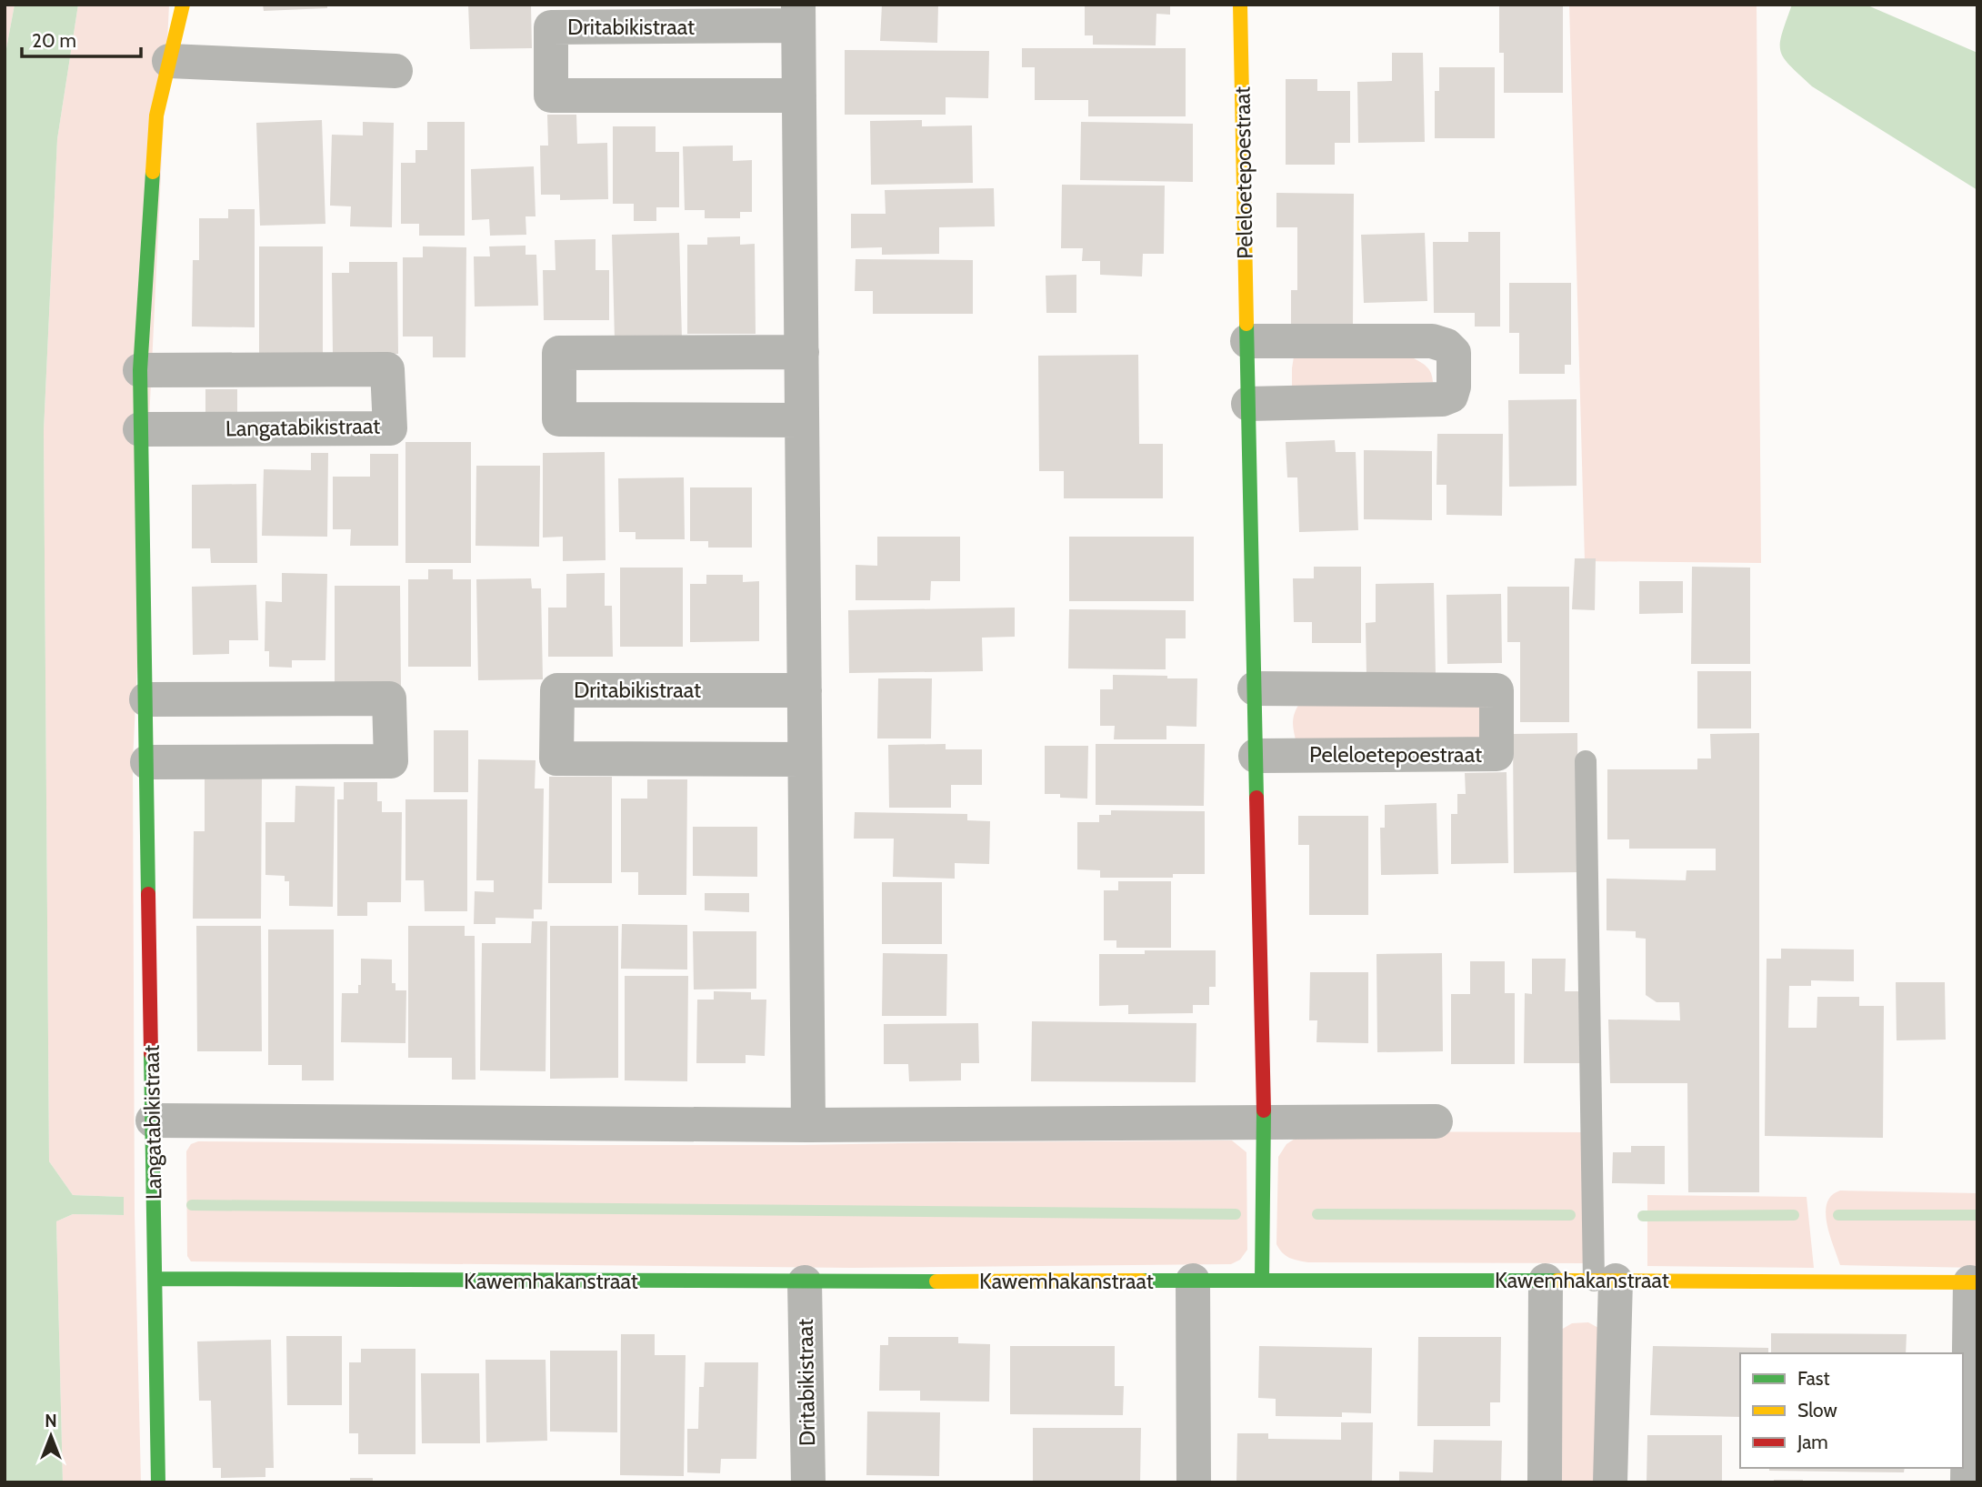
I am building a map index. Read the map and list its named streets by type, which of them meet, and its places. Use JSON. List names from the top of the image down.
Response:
{
  "streets": {
    "street": [
      "Dritabikistraat",
      "Peleloetepoestraat",
      "Langatabikistraat",
      "Kawemhakanstraat"
    ]
  },
  "crossings": [
    ["Dritabikistraat", "Kawemhakanstraat"],
    ["Peleloetepoestraat", "Kawemhakanstraat"],
    ["Langatabikistraat", "Kawemhakanstraat"]
  ],
  "legend": ["Fast", "Slow", "Jam"],
  "scale_bar": "20 m",
  "north": "top"
}
